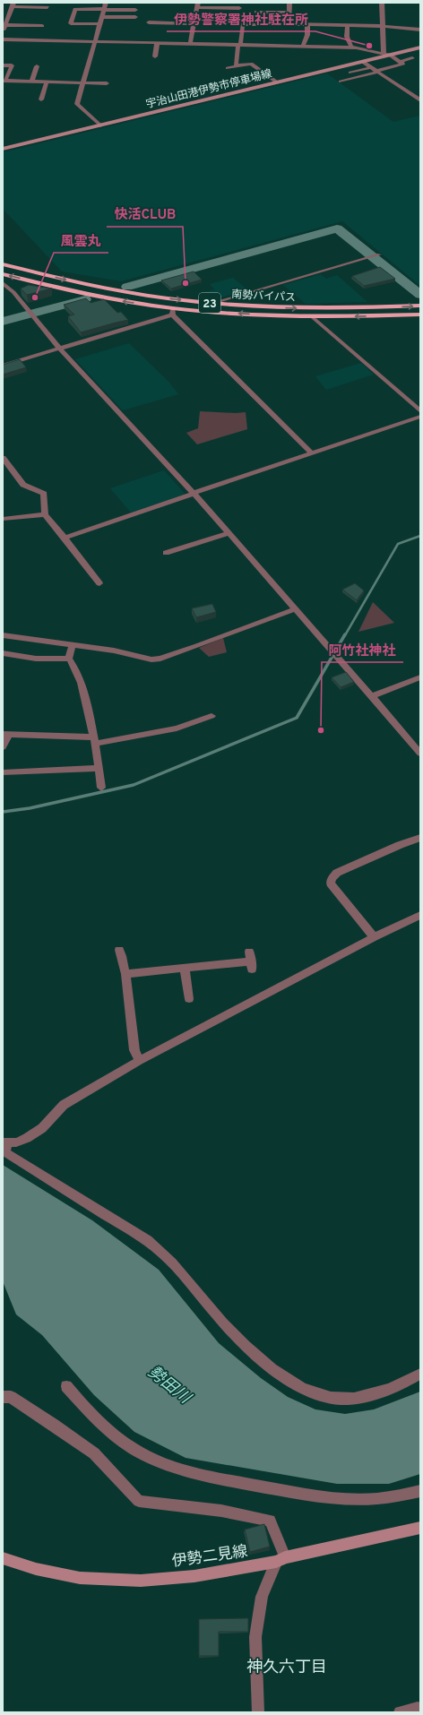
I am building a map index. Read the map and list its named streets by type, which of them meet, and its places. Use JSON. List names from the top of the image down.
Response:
{
  "streets": {
    "highway": ["南勢バイパス", "23"],
    "main road": ["宇治山田港伊勢市停車場線", "伊勢二見線"]
  },
  "districts": ["神久六丁目"],
  "water": ["勢田川"],
  "places": [
    "伊勢警察署神社駐在所",
    "快活CLUB",
    "風雲丸",
    "阿竹社神社"
  ]
}
